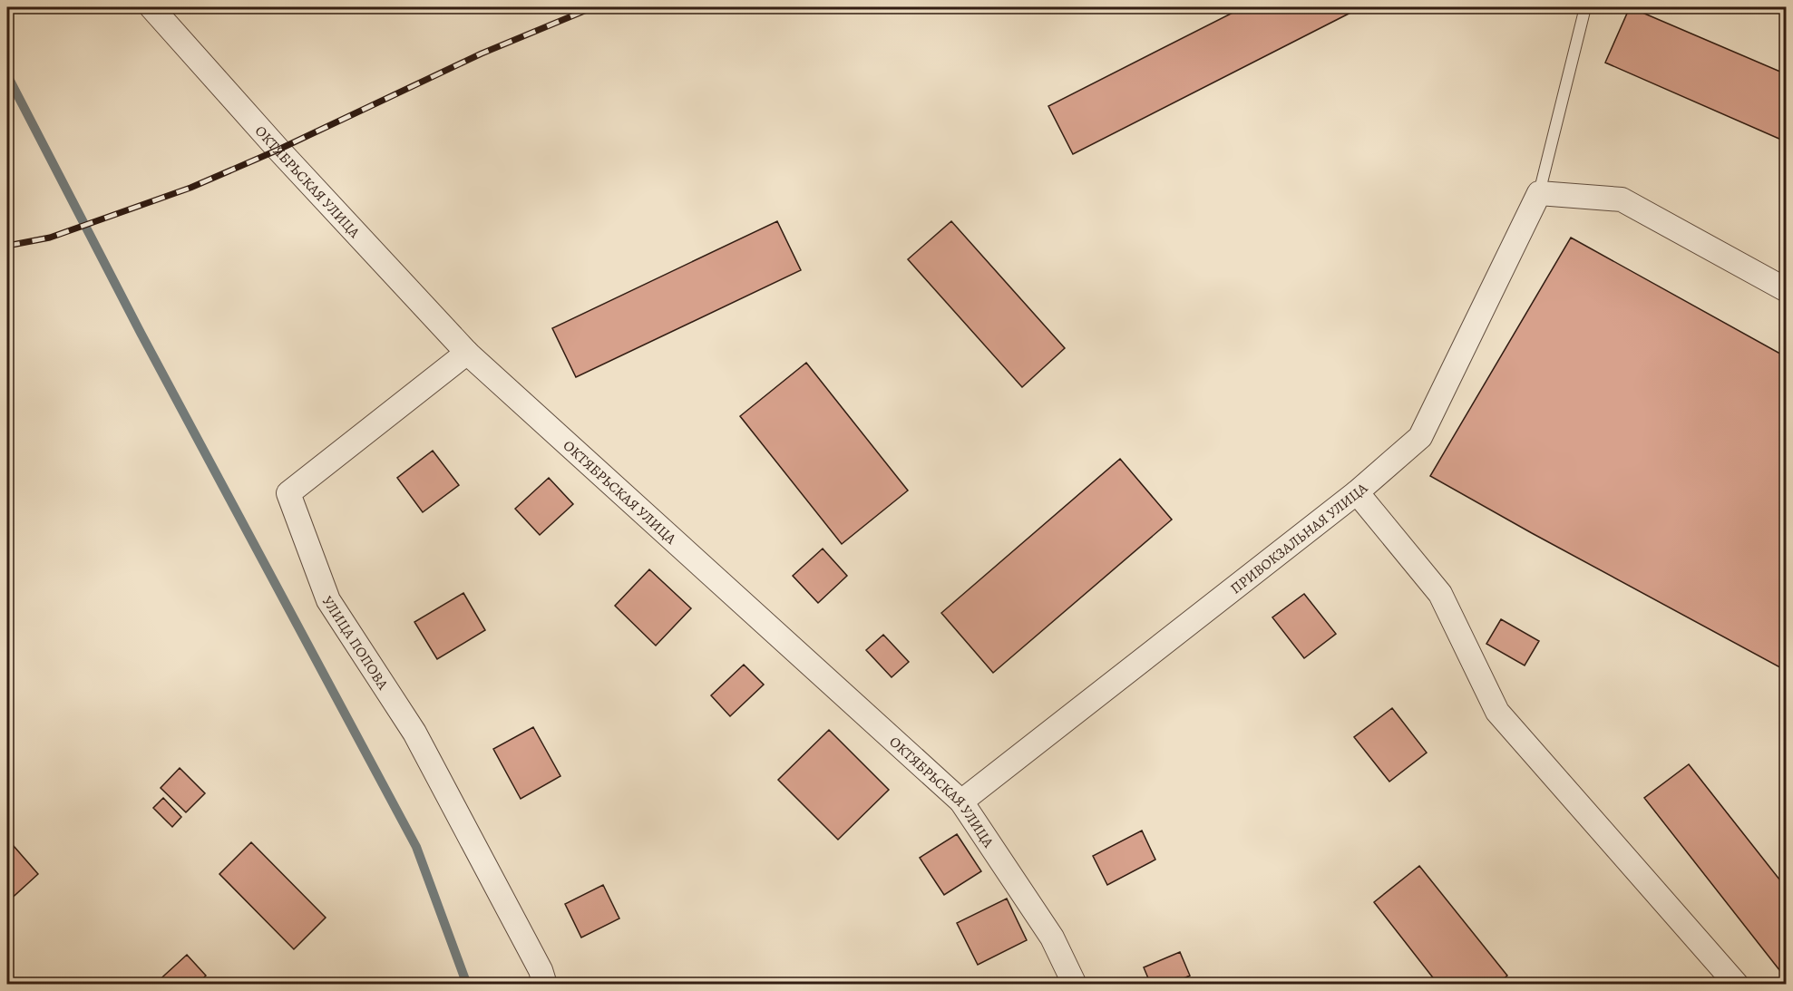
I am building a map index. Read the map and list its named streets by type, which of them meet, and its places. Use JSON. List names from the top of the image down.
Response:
{
  "streets": {
    "street": ["ОКТЯБРЬСКАЯ УЛИЦА", "ПРИВОКЗАЛЬНАЯ УЛИЦА", "УЛИЦА ПОПОВА"]
  },
  "crossings": [
    ["ОКТЯБРЬСКАЯ УЛИЦА", "ПРИВОКЗАЛЬНАЯ УЛИЦА"],
    ["ОКТЯБРЬСКАЯ УЛИЦА", "УЛИЦА ПОПОВА"]
  ]
}
